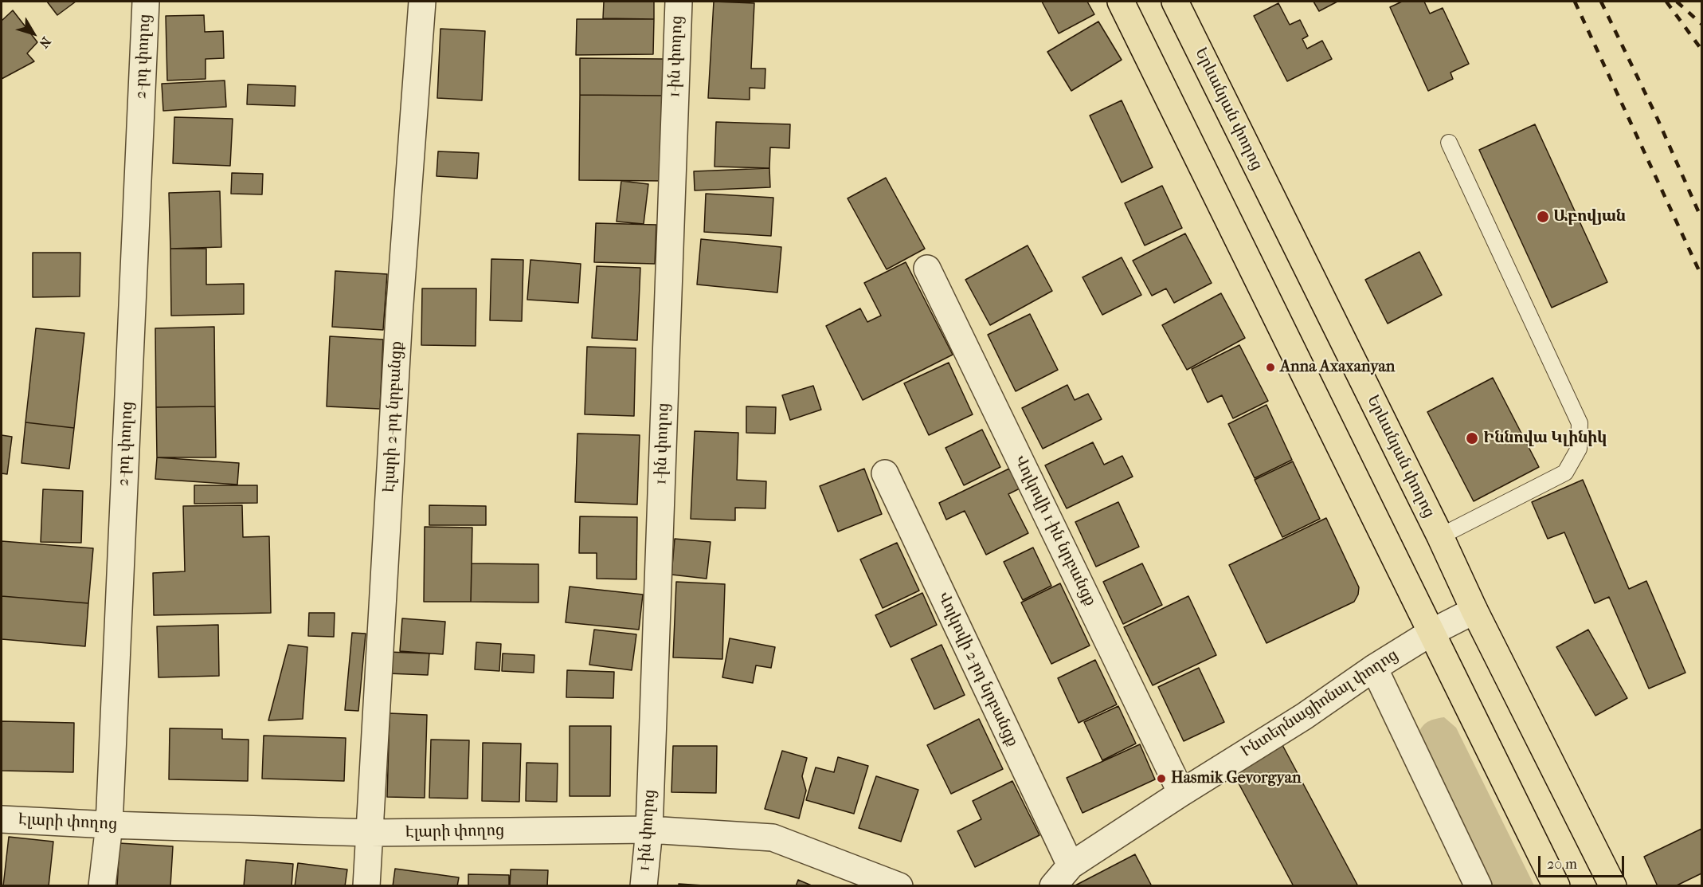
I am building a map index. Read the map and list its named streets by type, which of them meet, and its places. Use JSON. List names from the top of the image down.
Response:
{
  "streets": {
    "main road": ["Երևանյան փողոց"],
    "street": [
      "2-րդ փողոց",
      "1-ին փողոց",
      "Էլարի 2-րդ նրբանցք",
      "Վոլկովի 1-ին նրբանցք",
      "Վոլկովի 2-րդ նրբանցք",
      "Ինտերնացիոնալ փողոց",
      "Էլարի փողոց"
    ]
  },
  "crossings": [
    ["2-րդ փողոց", "Էլարի փողոց"],
    ["1-ին փողոց", "Էլարի փողոց"],
    ["Երևանյան փողոց", "Ինտերնացիոնալ փողոց"],
    ["Էլարի 2-րդ նրբանցք", "Էլարի փողոց"],
    ["Վոլկովի 1-ին նրբանցք", "Ինտերնացիոնալ փողոց"],
    ["Վոլկովի 2-րդ նրբանցք", "Ինտերնացիոնալ փողոց"]
  ],
  "places": [
    "Աբովյան",
    "Anna Axaxanyan",
    "Իննովա Կլինիկ",
    "Hasmik Gevorgyan"
  ],
  "scale_bar": "20 m",
  "north": "bottom right"
}
